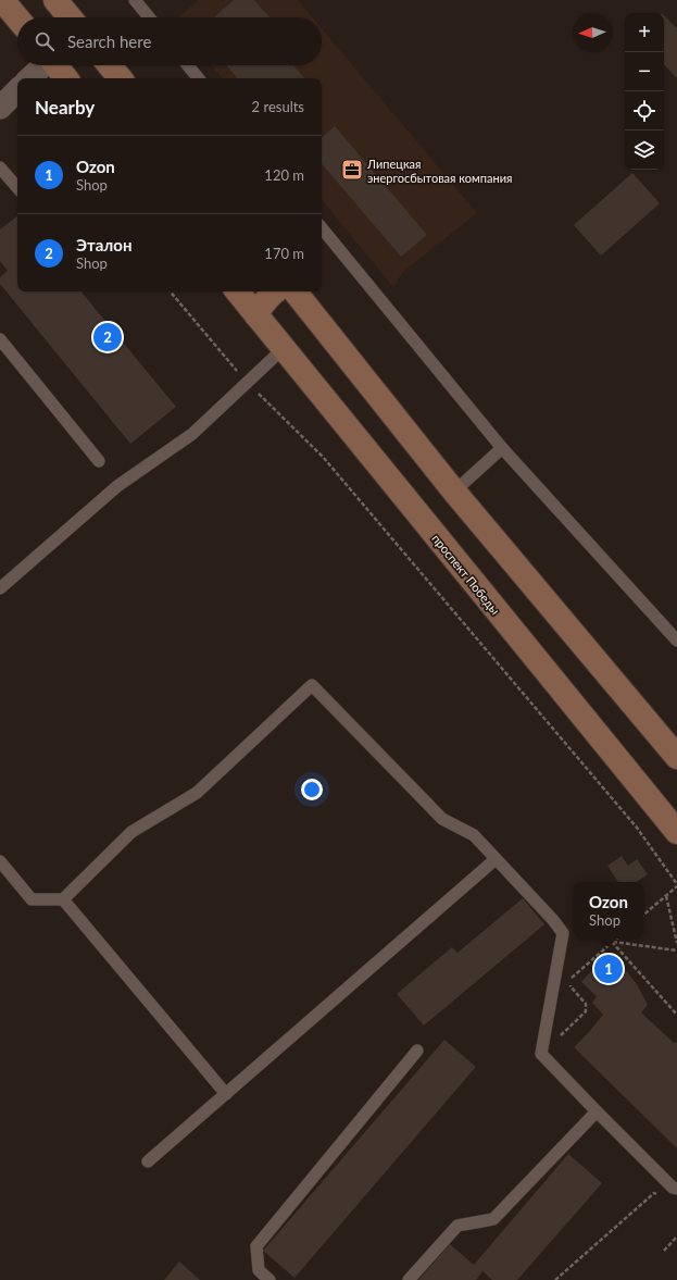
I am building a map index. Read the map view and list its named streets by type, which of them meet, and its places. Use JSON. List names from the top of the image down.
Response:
{
  "streets": {
    "main road": ["проспект Победы"]
  },
  "places": {
    "office": ["Липецкая энергосбытовая компания"]
  },
  "north": "left",
  "page": {
    "map_buttons": ["+", "−"],
    "search": "Search here",
    "heading": ["Nearby", "2 results"],
    "list": [
      {
        "mark": "1",
        "name": "Ozon",
        "note": "Shop",
        "value": "120 m"
      },
      {
        "mark": "2",
        "name": "Эталон",
        "note": "Shop",
        "value": "170 m"
      }
    ],
    "pins": ["2", "1"],
    "popup": ["Ozon", "Shop"]
  }
}
